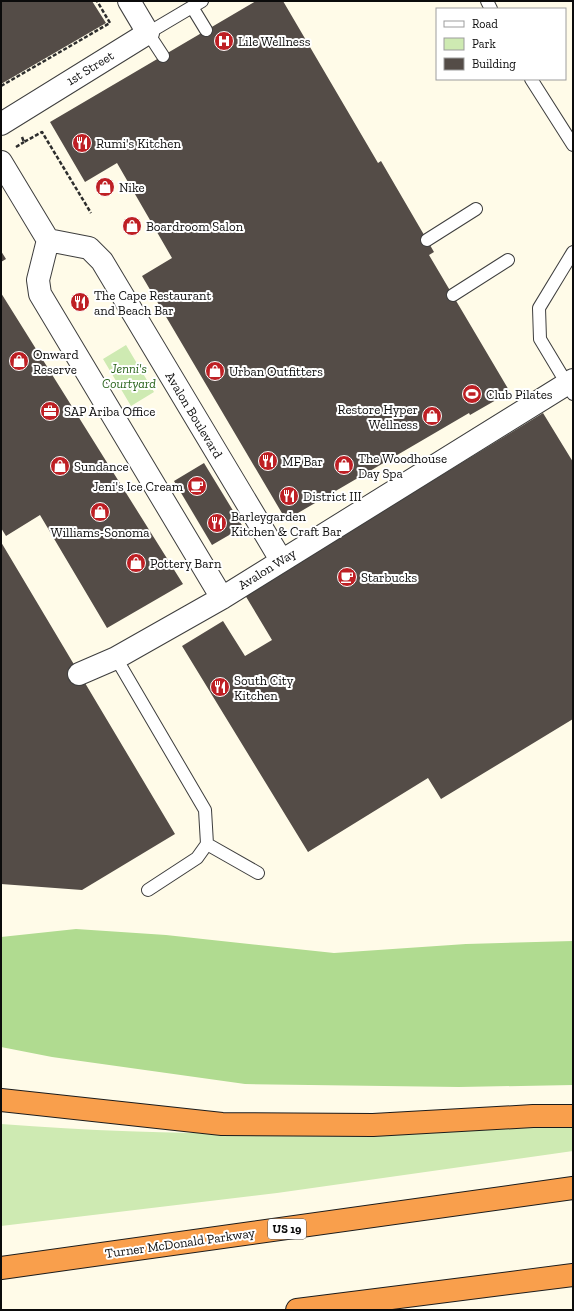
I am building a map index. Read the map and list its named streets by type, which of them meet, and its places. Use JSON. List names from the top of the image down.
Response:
{
  "streets": {
    "highway": ["US 19", "Turner McDonald Parkway"],
    "street": ["1st Street", "Avalon Boulevard", "Avalon Way"]
  },
  "crossings": [
    ["Avalon Boulevard", "Avalon Way"]
  ],
  "parks": ["Jenni's Courtyard"],
  "places": {
    "hospital": ["Lile Wellness"],
    "restaurant": [
      "Rumi's Kitchen",
      "The Cape Restaurant and Beach Bar",
      "MF Bar",
      "District III",
      "Barleygarden Kitchen & Craft Bar",
      "South City Kitchen"
    ],
    "shop": [
      "Nike",
      "Boardroom Salon",
      "Onward Reserve",
      "Urban Outfitters",
      "Restore Hyper Wellness",
      "The Woodhouse Day Spa",
      "Sundance",
      "Williams-Sonoma",
      "Pottery Barn"
    ],
    "sports": ["Club Pilates"],
    "office": ["SAP Ariba Office"],
    "cafe": ["Jeni's Ice Cream", "Starbucks"]
  },
  "legend": ["Road", "Park", "Building"]
}
